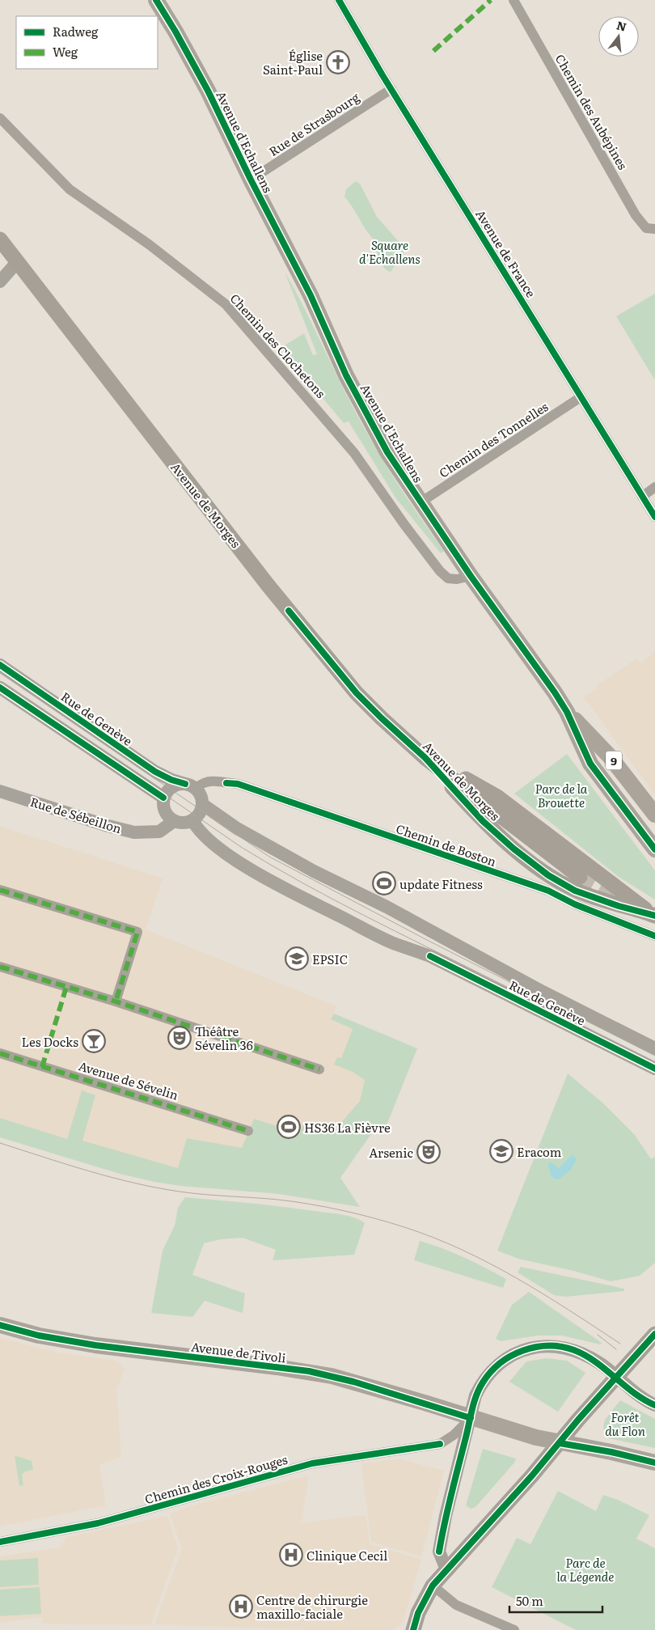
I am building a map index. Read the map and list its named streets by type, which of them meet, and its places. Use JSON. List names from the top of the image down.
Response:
{
  "streets": {
    "main road": [
      "Avenue d'Echallens",
      "Avenue de Morges",
      "9",
      "Avenue de Tivoli"
    ],
    "street": [
      "Chemin des Aubépines",
      "Rue de Strasbourg",
      "Avenue de France",
      "Chemin des Clochetons",
      "Chemin des Tonnelles",
      "Rue de Genève",
      "Rue de Sébeillon",
      "Chemin de Boston",
      "Avenue de Sévelin",
      "Chemin des Croix-Rouges"
    ]
  },
  "crossings": [
    ["Rue de Strasbourg", "Avenue d'Echallens"],
    ["Rue de Strasbourg", "Avenue de France"],
    ["Avenue d'Echallens", "Chemin des Clochetons"],
    ["Avenue d'Echallens", "Chemin des Tonnelles"],
    ["Avenue d'Echallens", "9"],
    ["Avenue de France", "Chemin des Tonnelles"],
    ["Rue de Genève", "Rue de Sébeillon"],
    ["Rue de Genève", "Chemin de Boston"],
    ["Rue de Sébeillon", "Chemin de Boston"],
    ["Avenue de Tivoli", "Chemin des Croix-Rouges"]
  ],
  "parks": [
    "Square d'Echallens",
    "Parc de la Brouette",
    "Forêt du Flon",
    "Parc de la Légende"
  ],
  "places": {
    "church": ["Église Saint-Paul"],
    "sports": ["update Fitness", "HS36 La Fièvre"],
    "school or university": ["EPSIC", "Eracom"],
    "theatre": ["Théâtre Sévelin 36", "Arsenic"],
    "bar": ["Les Docks"],
    "hospital": ["Clinique Cecil", "Centre de chirurgie maxillo-faciale"]
  },
  "legend": ["Radweg", "Weg"],
  "scale_bar": "50 m",
  "north": "top"
}
